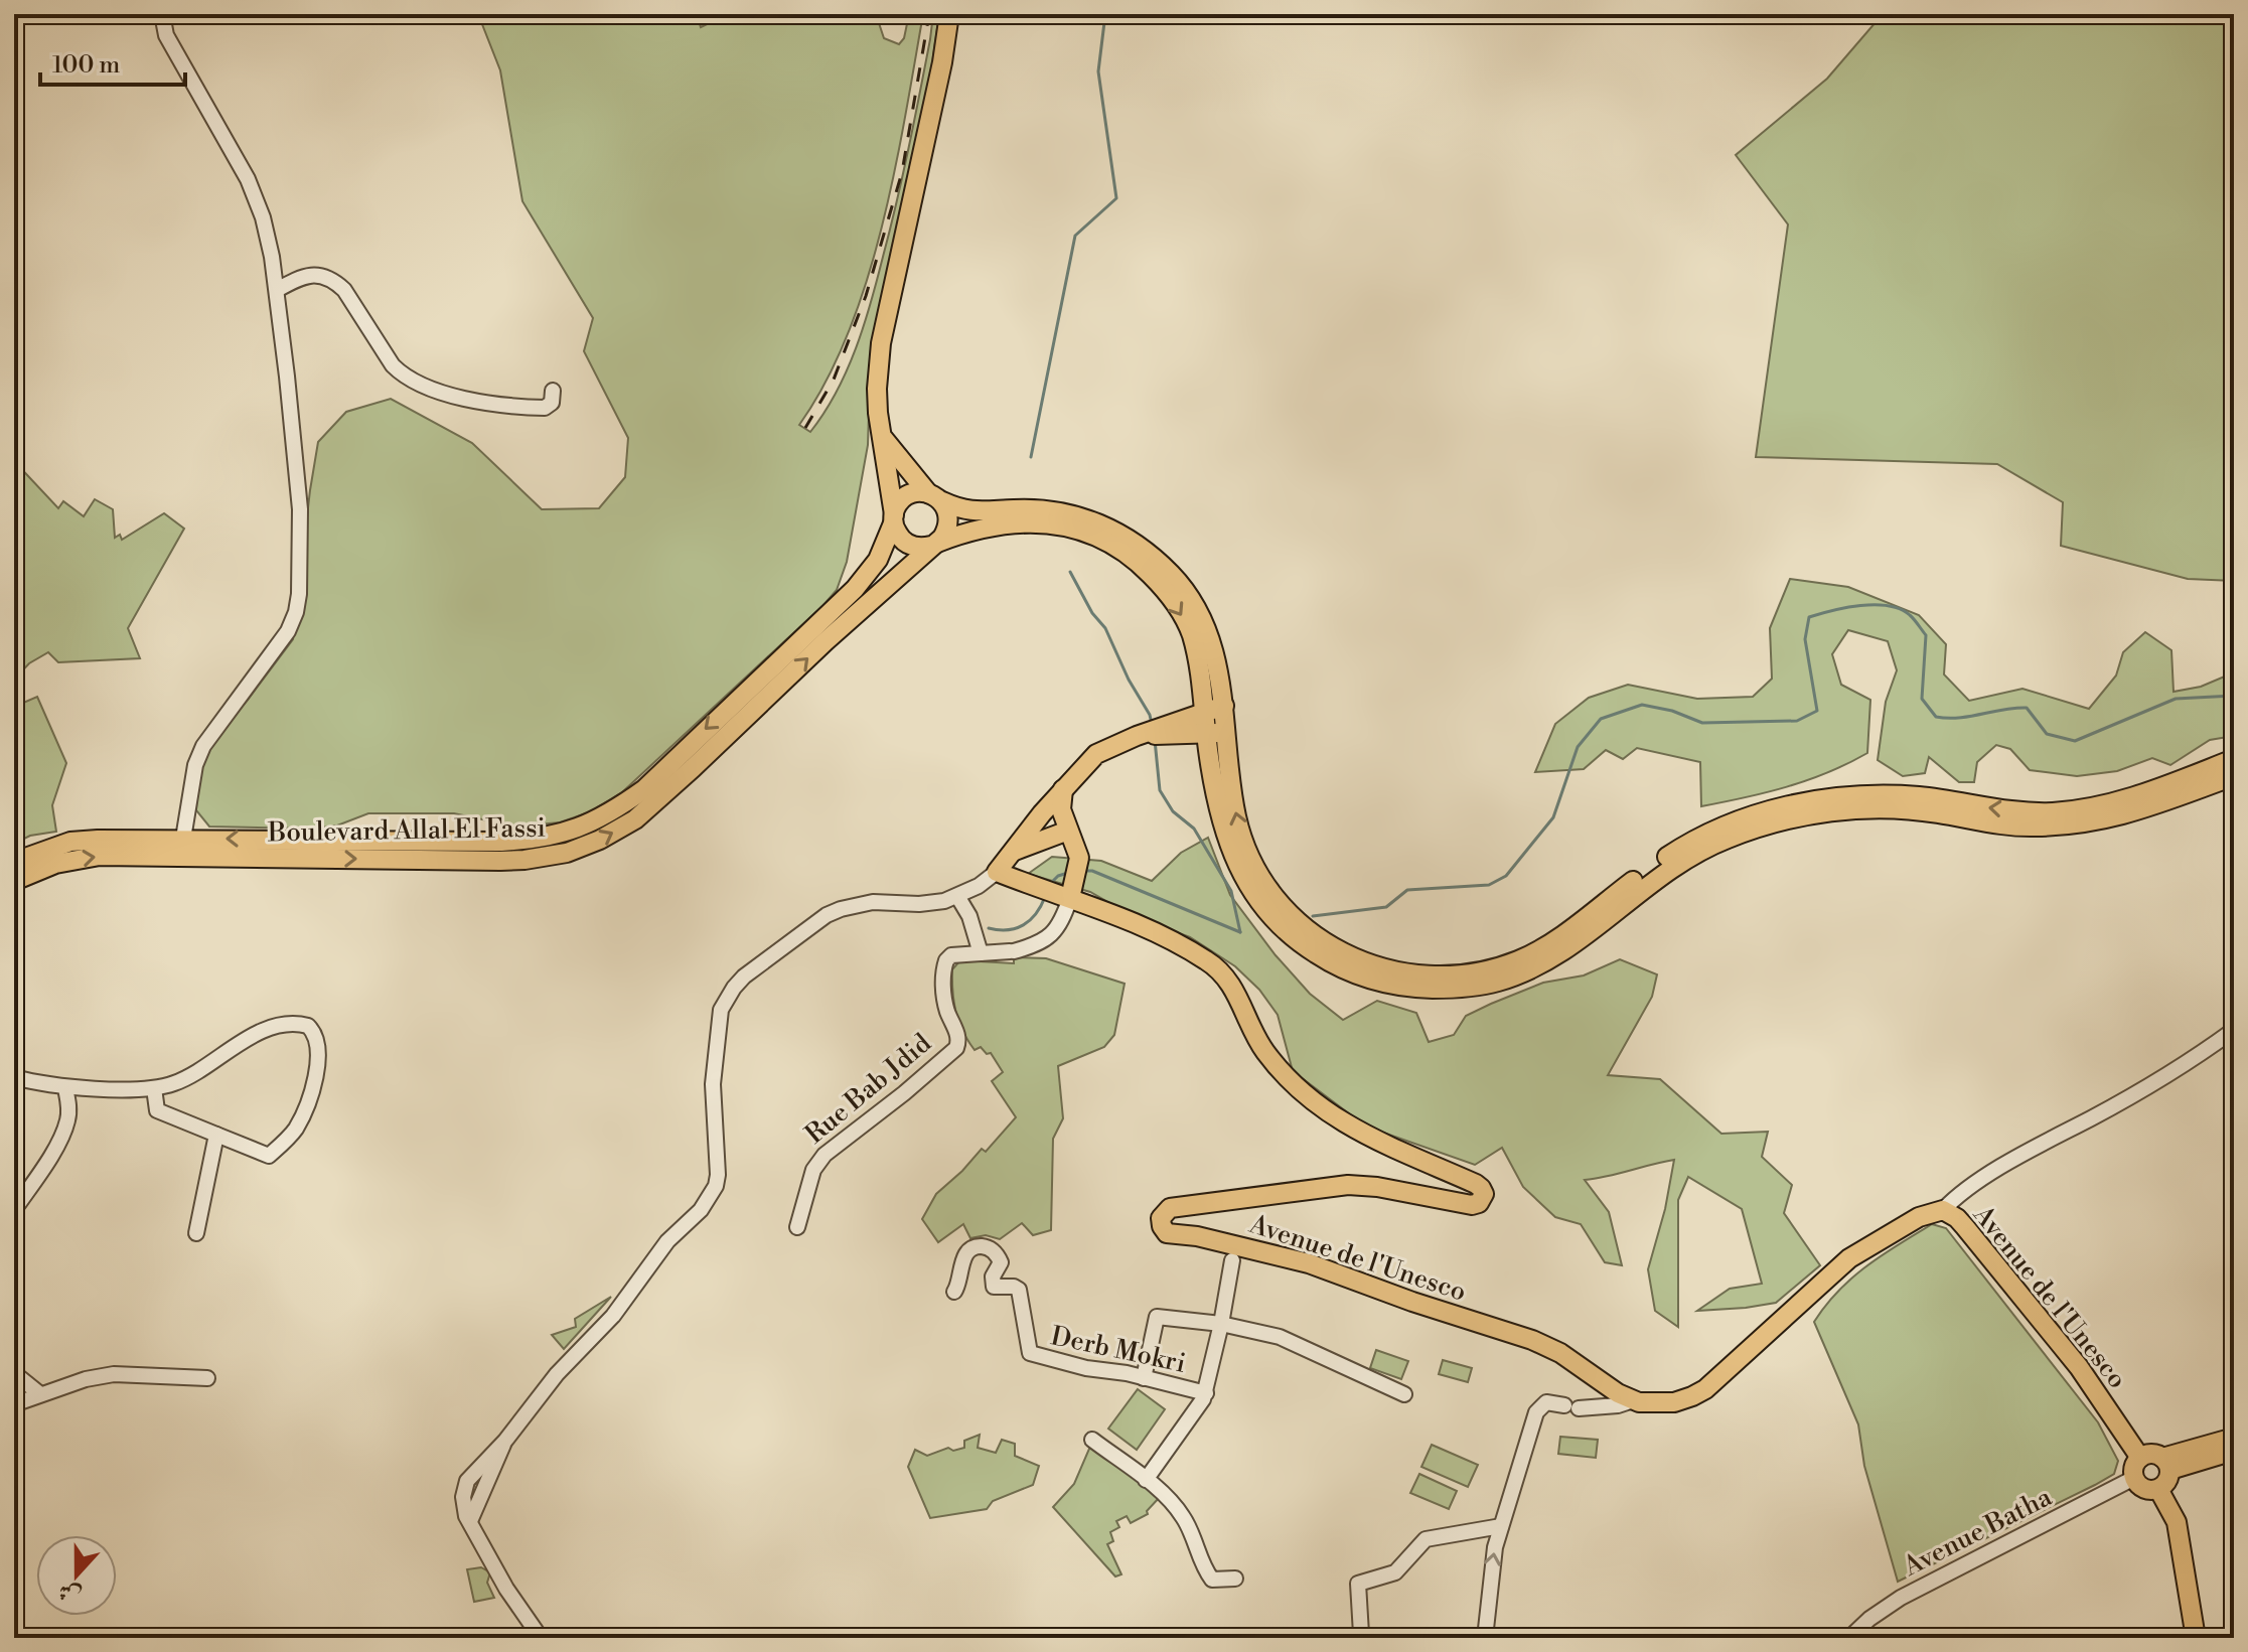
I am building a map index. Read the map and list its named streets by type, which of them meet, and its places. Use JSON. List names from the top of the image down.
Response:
{
  "streets": {
    "main road": ["Boulevard Allal El Fassi", "Rue Bab Jdid", "Avenue de l'Unesco"],
    "street": ["Derb Mokri", "Avenue Batha"]
  },
  "crossings": [
    ["Rue Bab Jdid", "Avenue de l'Unesco"],
    ["Avenue de l'Unesco", "Avenue Batha"]
  ],
  "scale_bar": "100 m",
  "north": "bottom"
}
